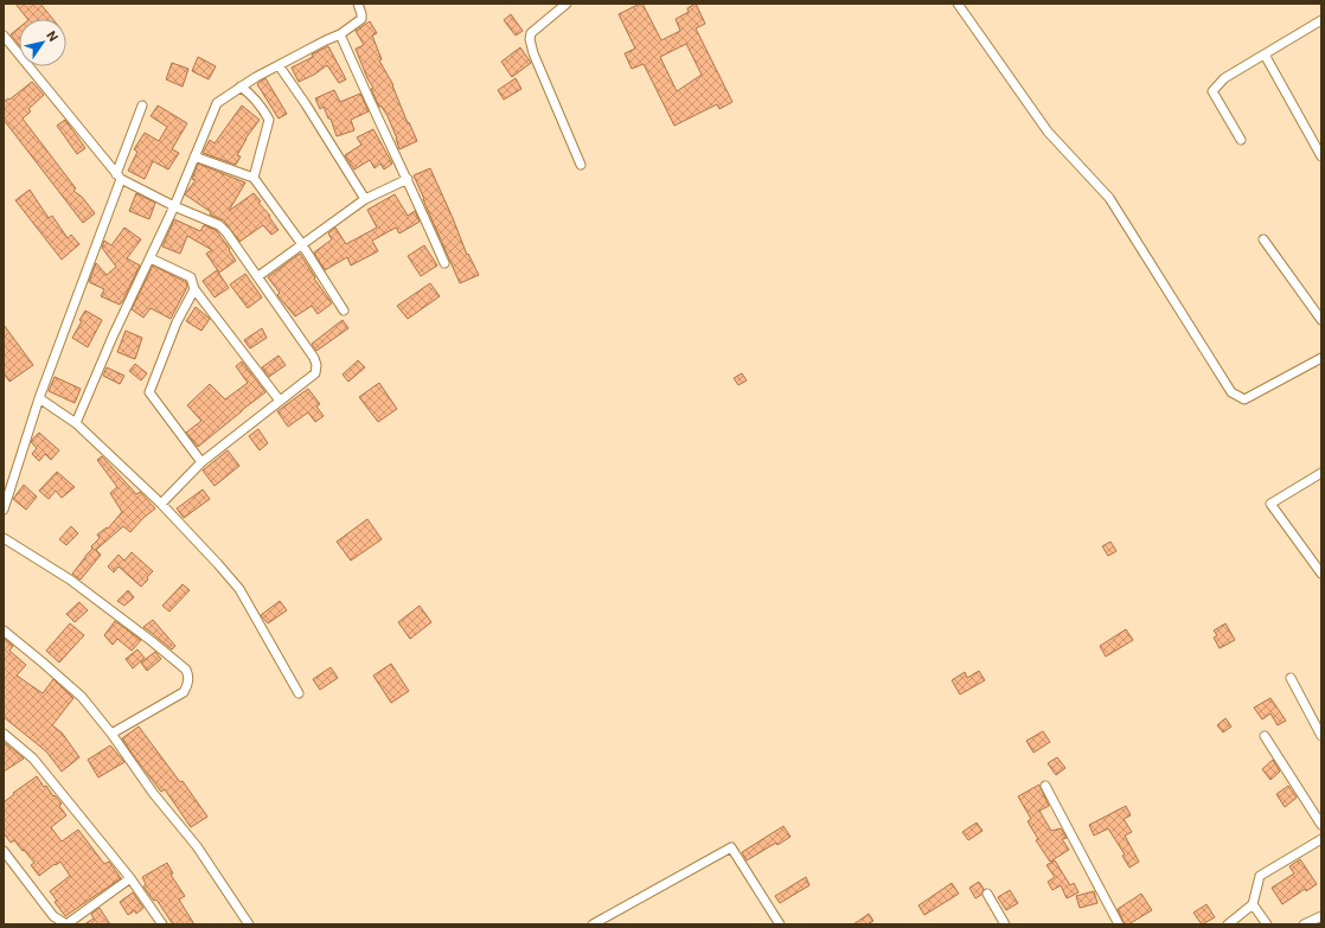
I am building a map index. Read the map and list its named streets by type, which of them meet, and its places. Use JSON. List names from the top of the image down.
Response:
{
  "north": "top right"
}
